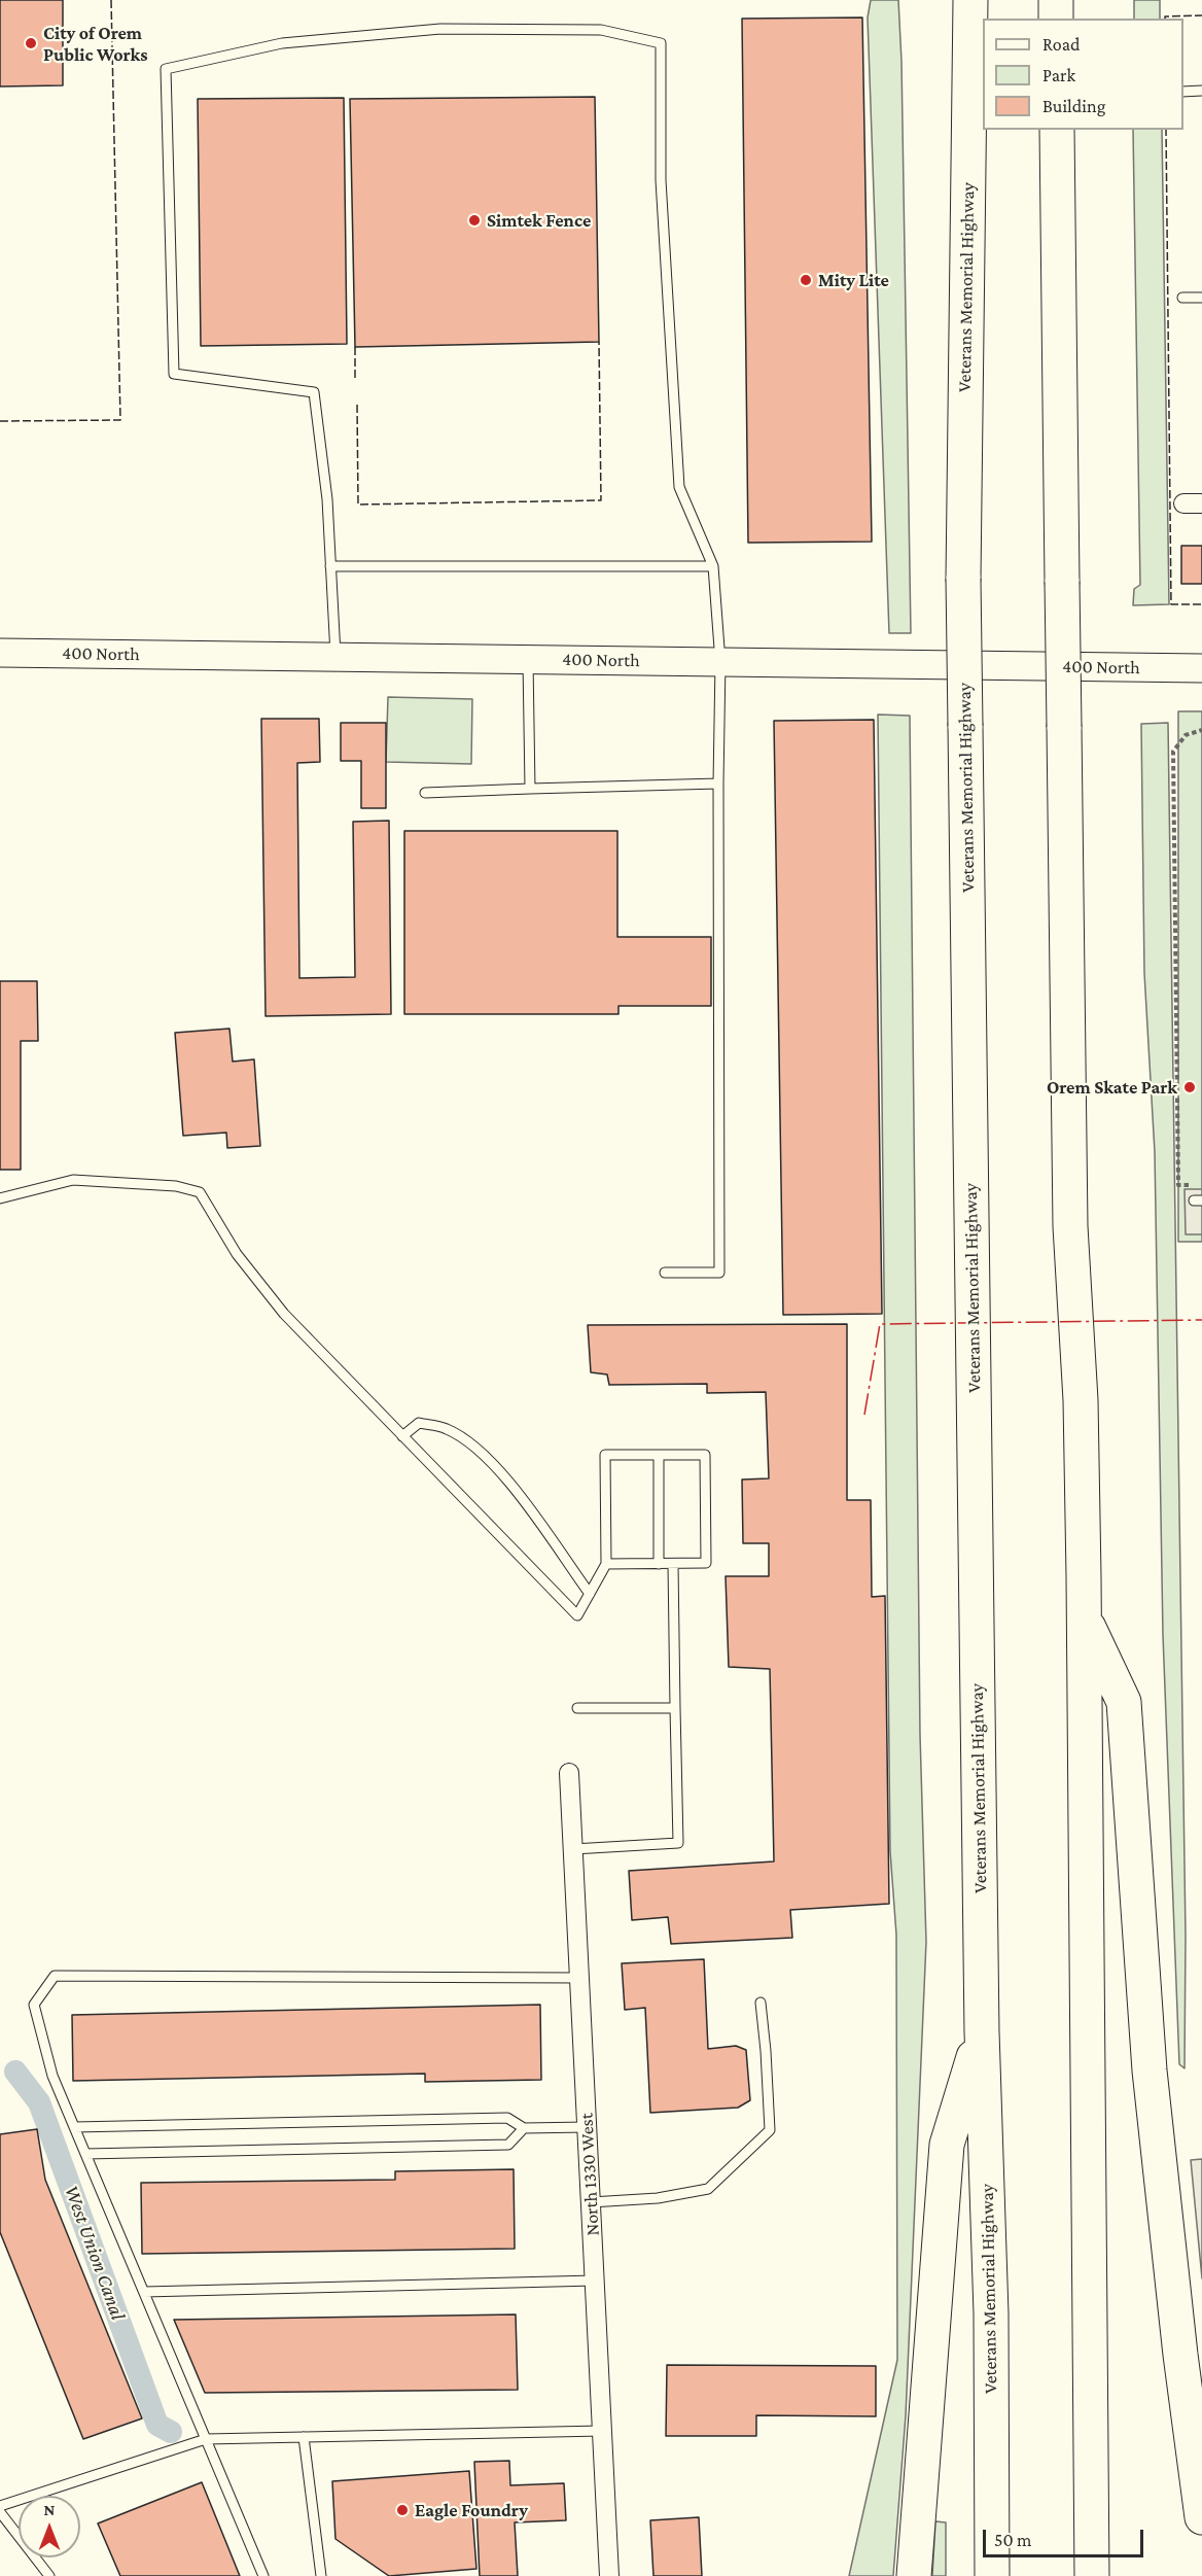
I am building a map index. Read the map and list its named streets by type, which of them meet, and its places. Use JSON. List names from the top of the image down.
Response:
{
  "streets": {
    "highway": ["Veterans Memorial Highway"],
    "main road": ["400 North"],
    "street": ["North 1330 West"]
  },
  "water": ["West Union Canal"],
  "places": [
    "City of Orem Public Works",
    "Simtek Fence",
    "Mity Lite",
    "Orem Skate Park",
    "Eagle Foundry"
  ],
  "legend": ["Road", "Park", "Building"],
  "scale_bar": "50 m",
  "north": "top"
}
